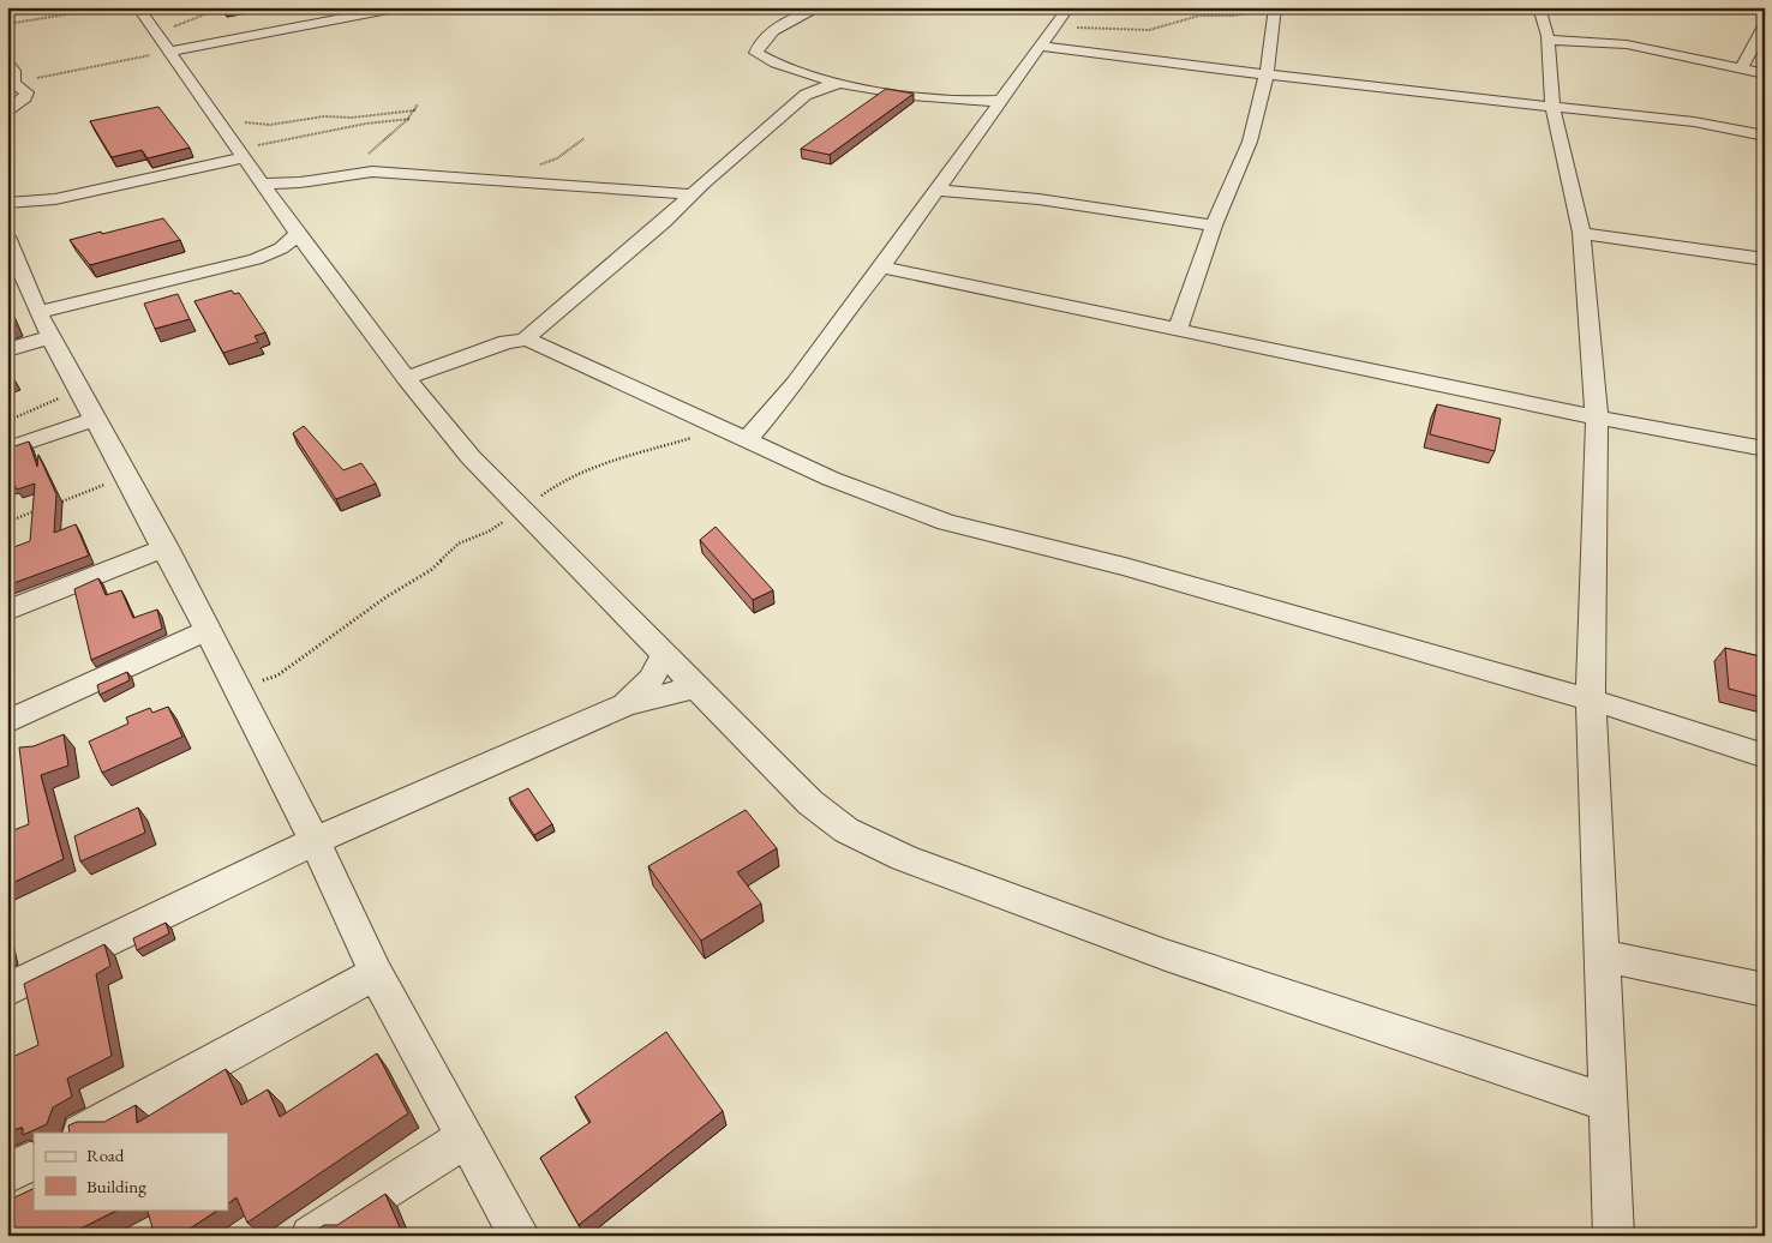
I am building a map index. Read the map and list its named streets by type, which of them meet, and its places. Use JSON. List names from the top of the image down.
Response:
{
  "legend": ["Road", "Building"]
}
